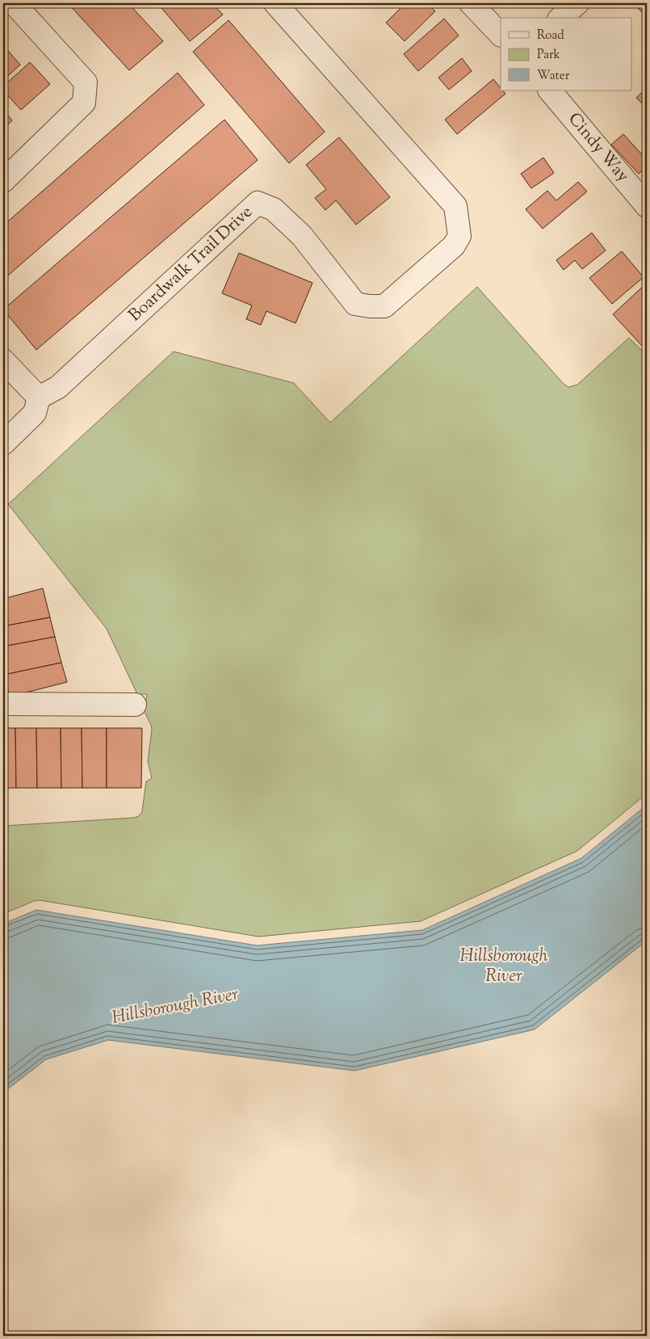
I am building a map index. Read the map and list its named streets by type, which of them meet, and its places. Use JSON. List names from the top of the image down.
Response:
{
  "streets": {
    "street": ["Cindy Way", "Boardwalk Trail Drive"]
  },
  "water": ["Hillsborough River"],
  "legend": ["Road", "Park", "Water"]
}
